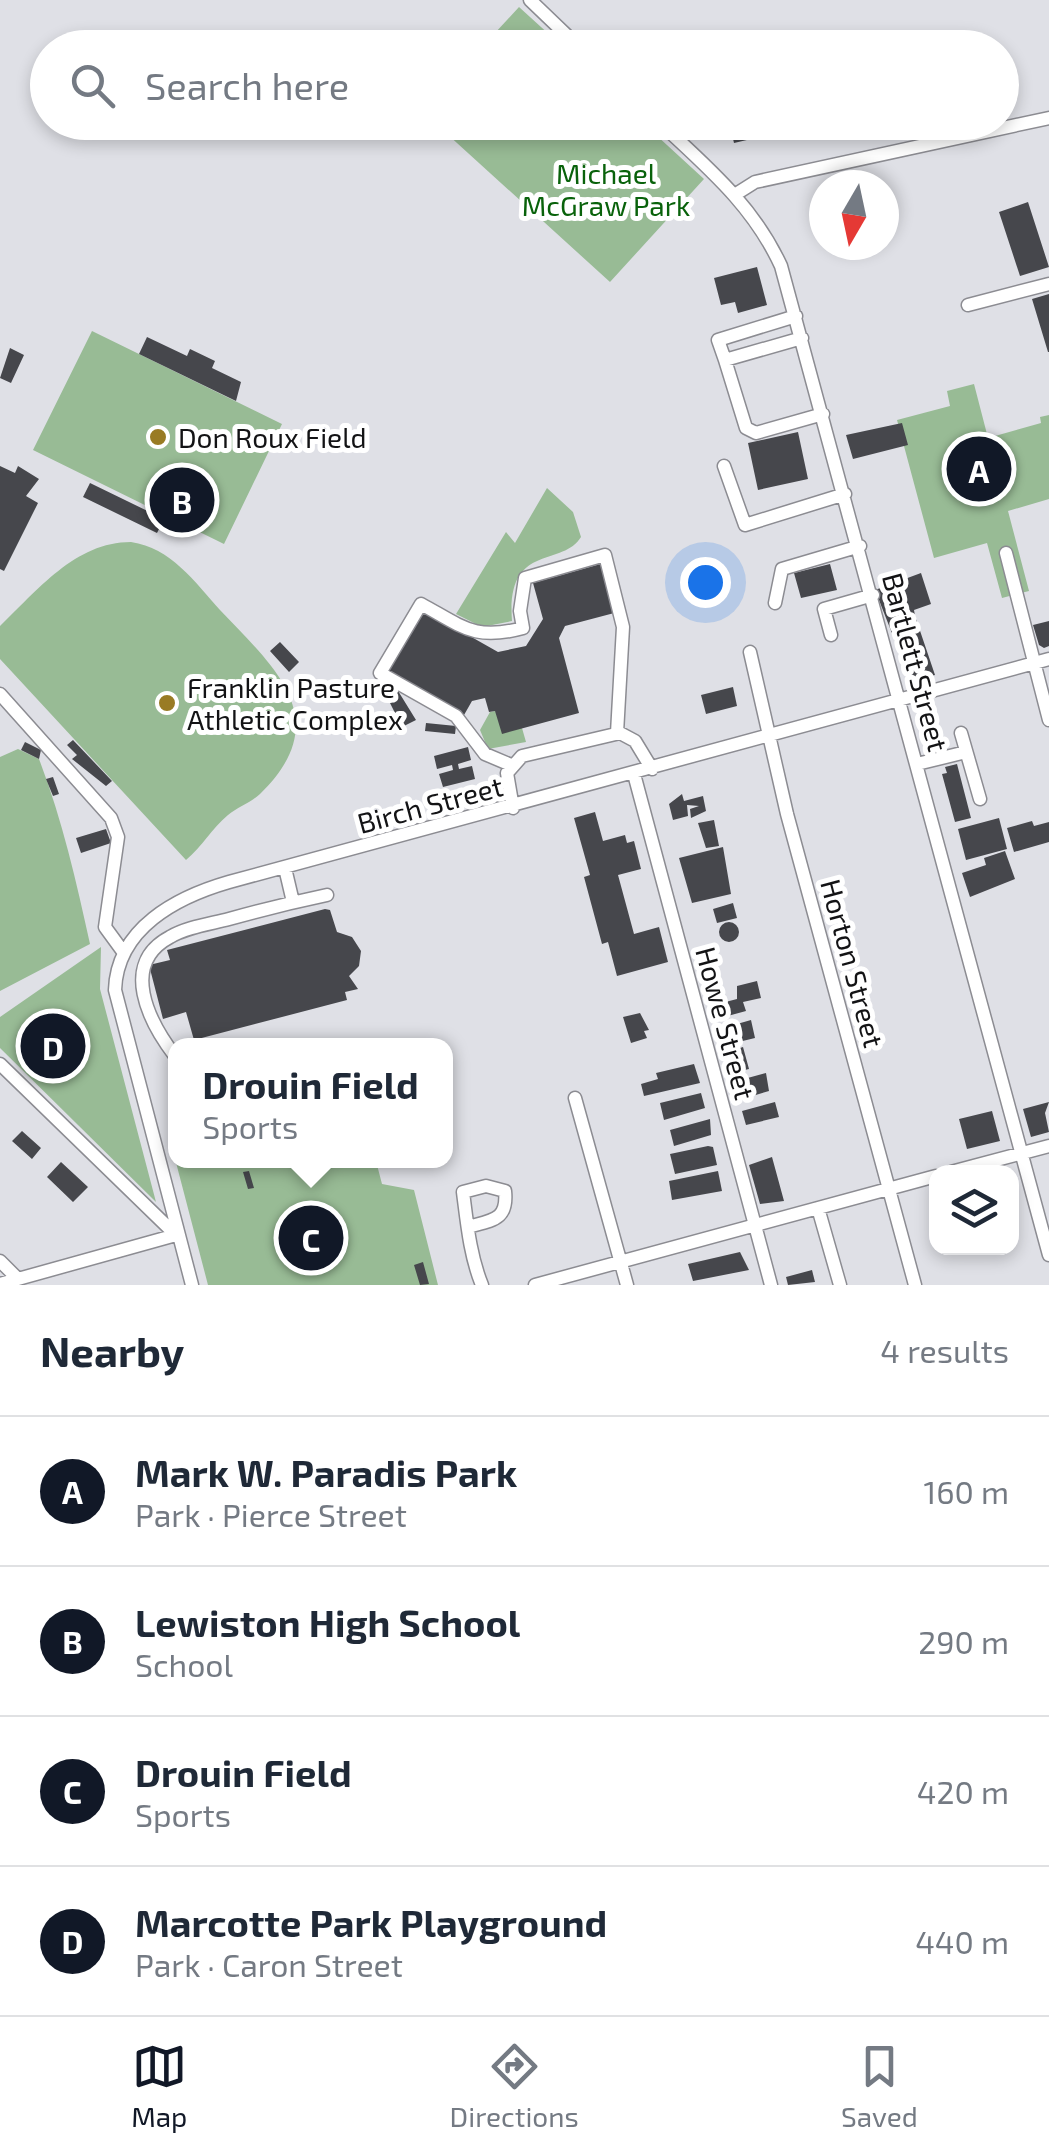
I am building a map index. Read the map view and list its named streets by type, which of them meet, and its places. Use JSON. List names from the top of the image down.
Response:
{
  "streets": {
    "street": [
      "Bartlett Street",
      "Birch Street",
      "Horton Street",
      "Howe Street"
    ]
  },
  "crossings": [
    ["Bartlett Street", "Birch Street"],
    ["Birch Street", "Horton Street"],
    ["Birch Street", "Howe Street"]
  ],
  "parks": ["Michael McGraw Park"],
  "places": ["Don Roux Field", "Franklin Pasture Athletic Complex"],
  "north": "bottom",
  "page": {
    "search": "Search here",
    "pins": [
      "A",
      "B",
      "D",
      "C"
    ],
    "popup": ["Drouin Field", "Sports"],
    "heading": ["Nearby", "4 results"],
    "list": [
      {
        "mark": "A",
        "name": "Mark W. Paradis Park",
        "note": "Park · Pierce Street",
        "value": "160 m"
      },
      {
        "mark": "B",
        "name": "Lewiston High School",
        "note": "School",
        "value": "290 m"
      },
      {
        "mark": "C",
        "name": "Drouin Field",
        "note": "Sports",
        "value": "420 m"
      },
      {
        "mark": "D",
        "name": "Marcotte Park Playground",
        "note": "Park · Caron Street",
        "value": "440 m"
      }
    ],
    "nav": ["Map", "Directions", "Saved"]
  }
}
